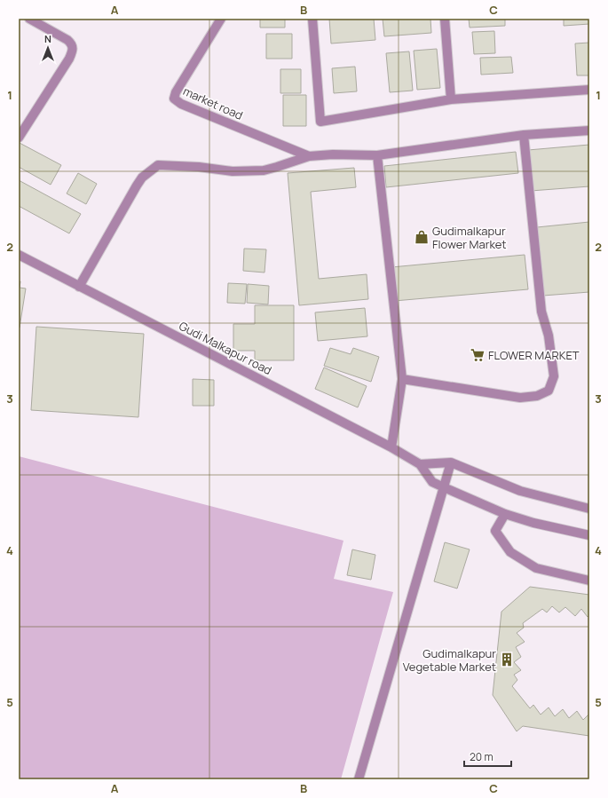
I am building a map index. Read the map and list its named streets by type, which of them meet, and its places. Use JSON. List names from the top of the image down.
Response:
{
  "streets": {
    "street": ["market road", "Gudi Malkapur road"]
  },
  "places": {
    "shop": ["Gudimalkapur Flower Market"],
    "supermarket": ["FLOWER MARKET"],
    "building": ["Gudimalkapur Vegetable Market"]
  },
  "scale_bar": "20 m",
  "north": "top",
  "grid": {
    "columns": ["A", "B", "C"],
    "rows": [
      "1",
      "2",
      "3",
      "4",
      "5"
    ]
  }
}
